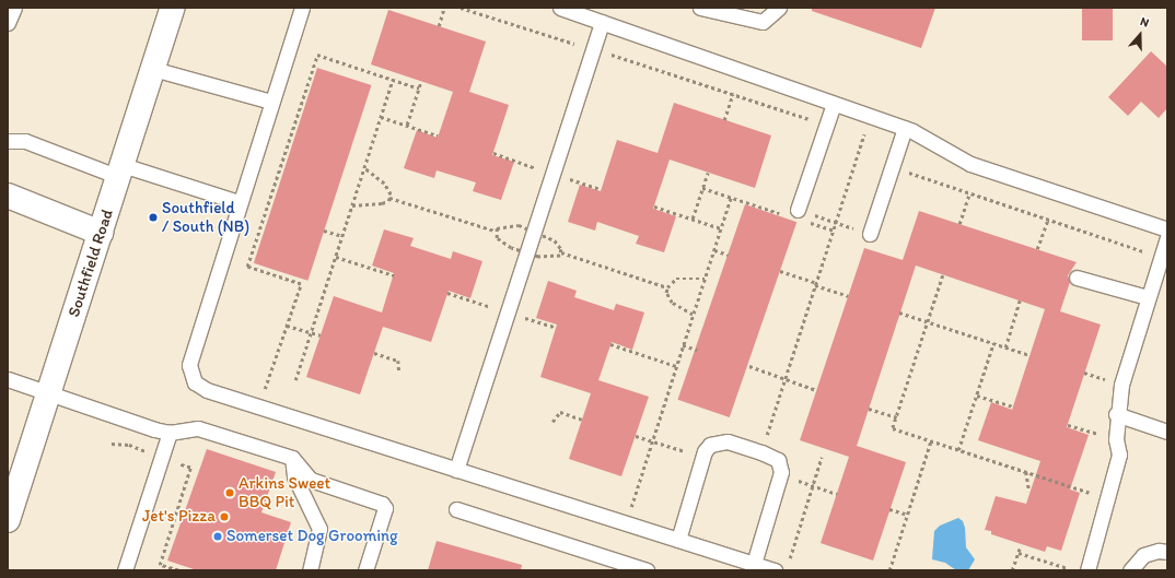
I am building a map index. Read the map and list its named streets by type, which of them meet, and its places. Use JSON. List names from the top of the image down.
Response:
{
  "streets": {
    "main road": ["Southfield Road"]
  },
  "places": [
    "Southfield / South (NB)",
    "Arkins Sweet BBQ Pit",
    "Jet's Pizza",
    "Somerset Dog Grooming"
  ],
  "north": "top"
}
